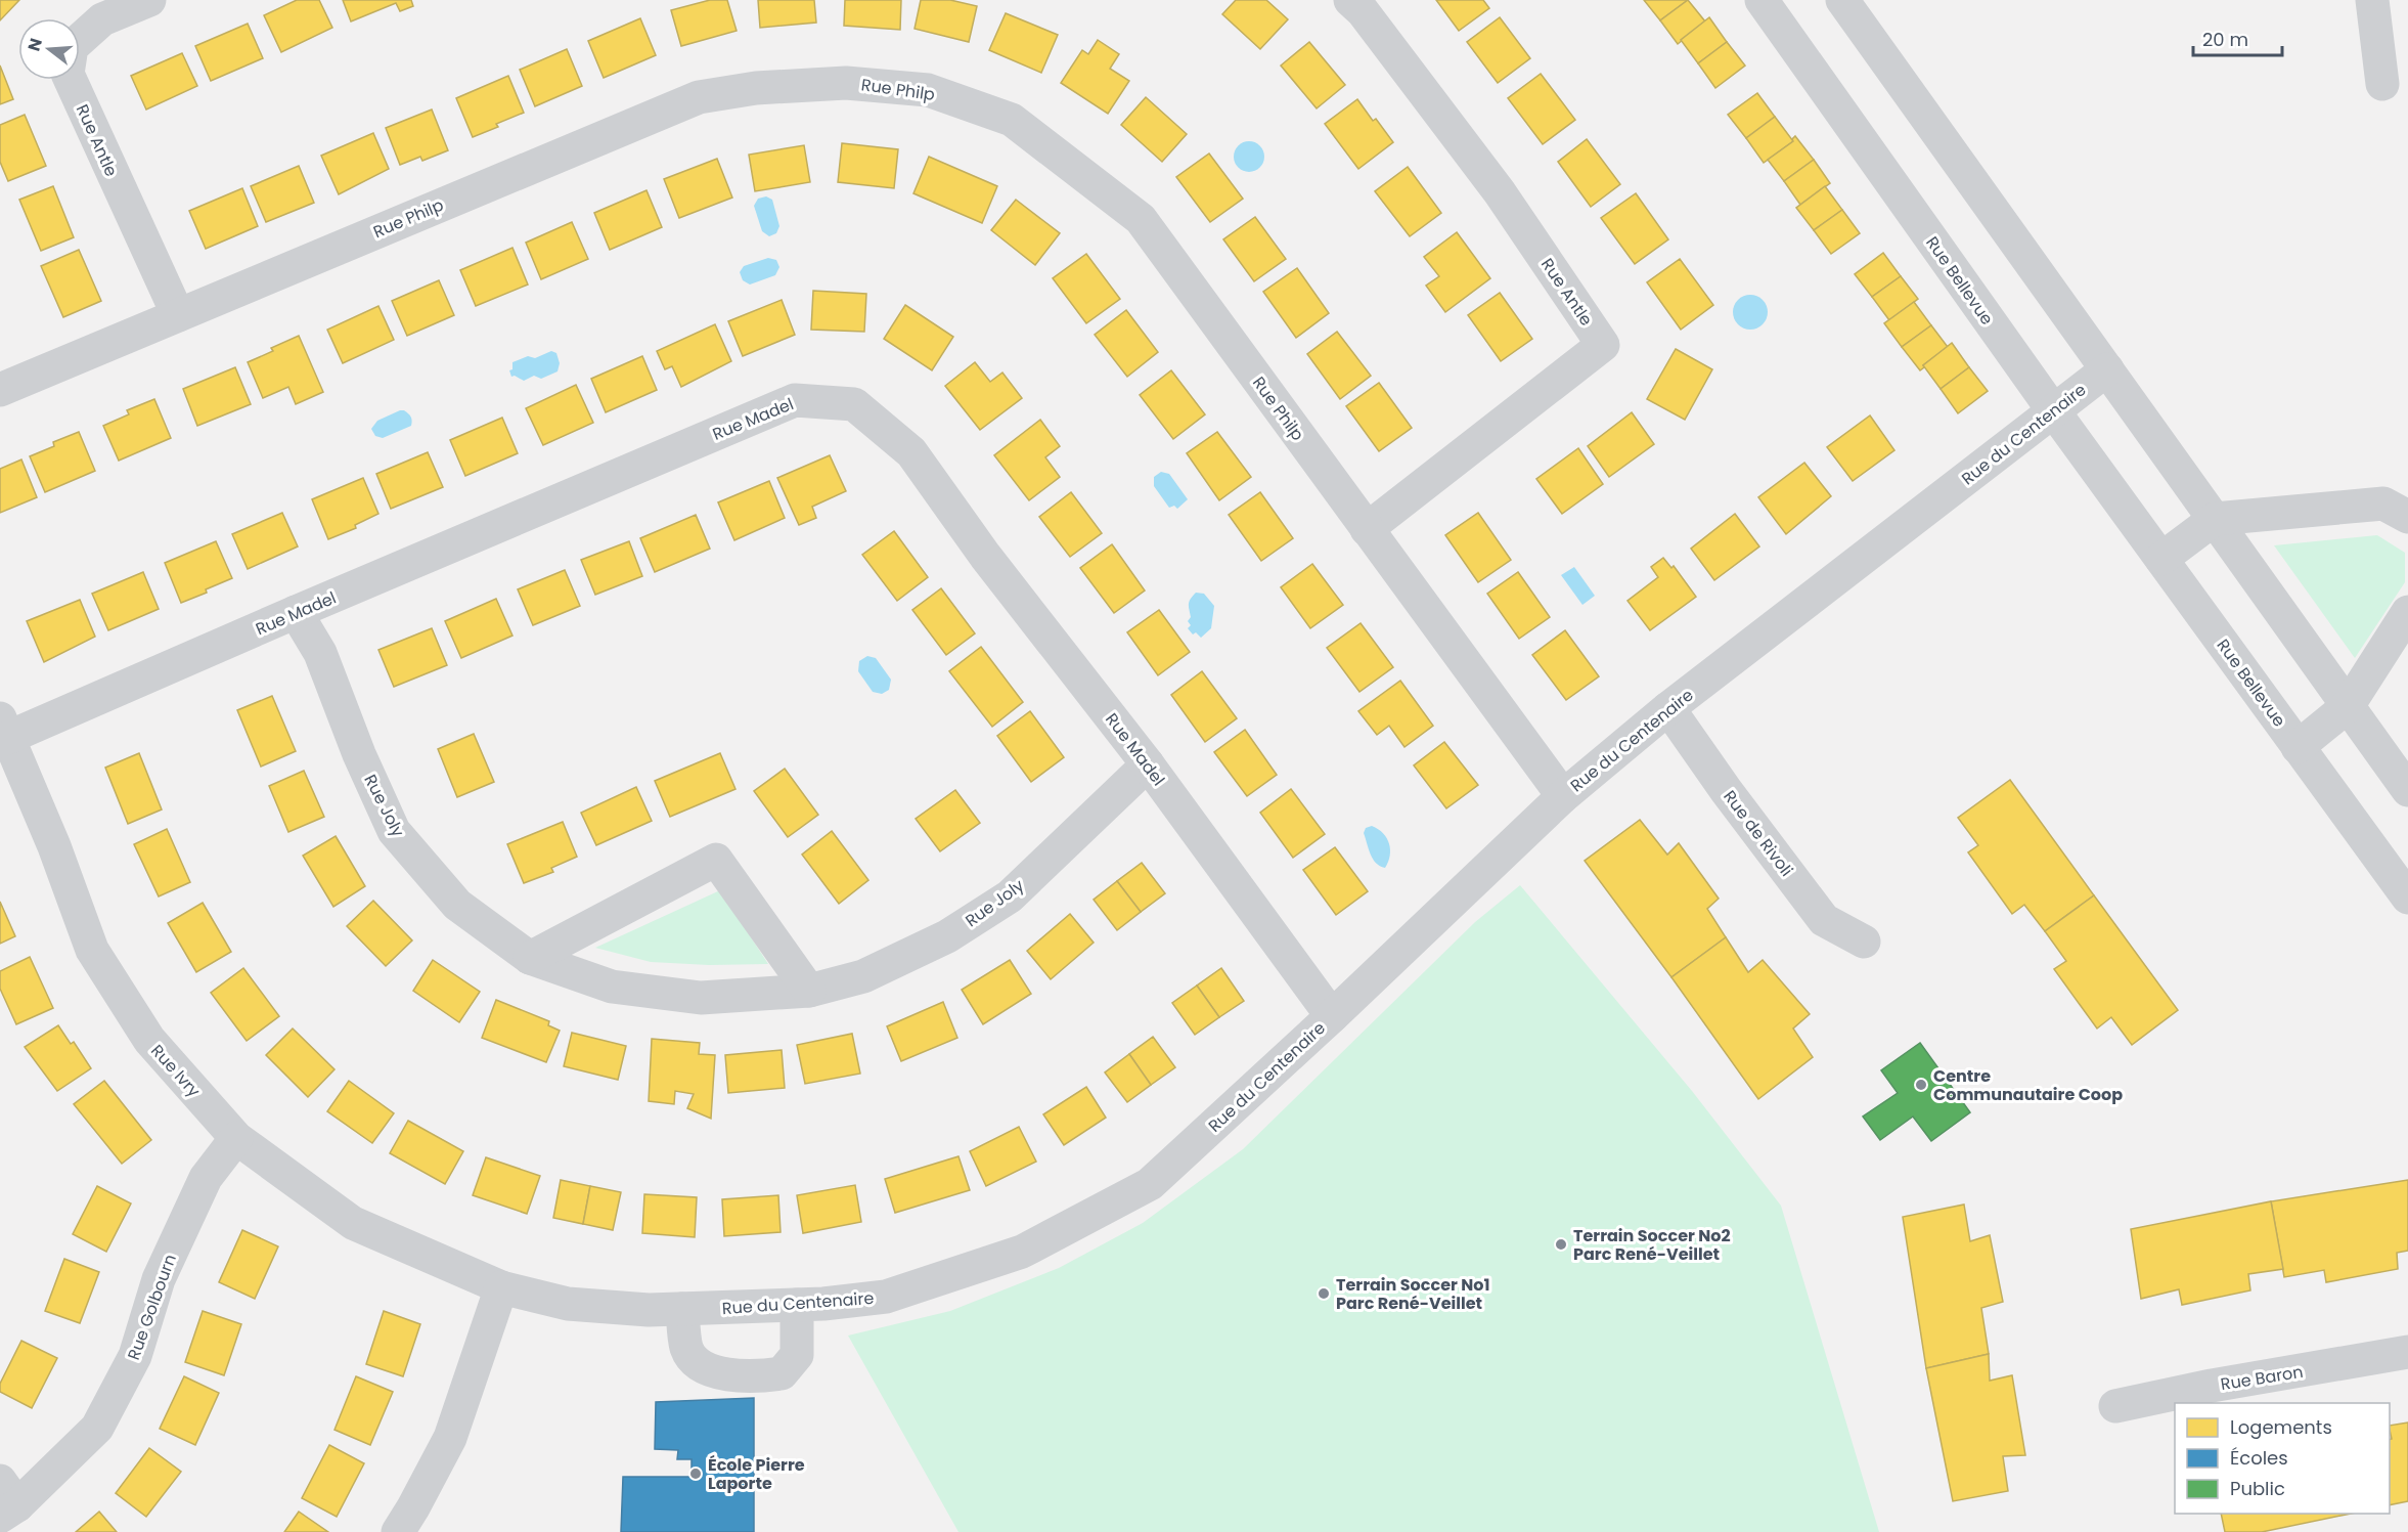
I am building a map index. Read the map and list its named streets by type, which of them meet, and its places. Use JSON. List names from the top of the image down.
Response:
{
  "streets": {
    "street": [
      "Rue Philp",
      "Rue Antle",
      "Rue Bellevue",
      "Rue Madel",
      "Rue du Centenaire",
      "Rue Joly",
      "Rue de Rivoli",
      "Rue Ivry",
      "Rue Golbourn",
      "Rue Baron"
    ]
  },
  "crossings": [
    ["Rue Philp", "Rue Antle"],
    ["Rue Philp", "Rue du Centenaire"],
    ["Rue Bellevue", "Rue du Centenaire"],
    ["Rue Madel", "Rue du Centenaire"],
    ["Rue Madel", "Rue Joly"],
    ["Rue Madel", "Rue Ivry"],
    ["Rue du Centenaire", "Rue de Rivoli"],
    ["Rue du Centenaire", "Rue Ivry"],
    ["Rue Ivry", "Rue Golbourn"]
  ],
  "places": [
    "Centre Communautaire Coop",
    "Terrain Soccer No2 Parc René-Veillet",
    "Terrain Soccer No1 Parc René-Veillet",
    "École Pierre Laporte"
  ],
  "legend": ["Logements", "Écoles", "Public"],
  "scale_bar": "20 m",
  "north": "left"
}
